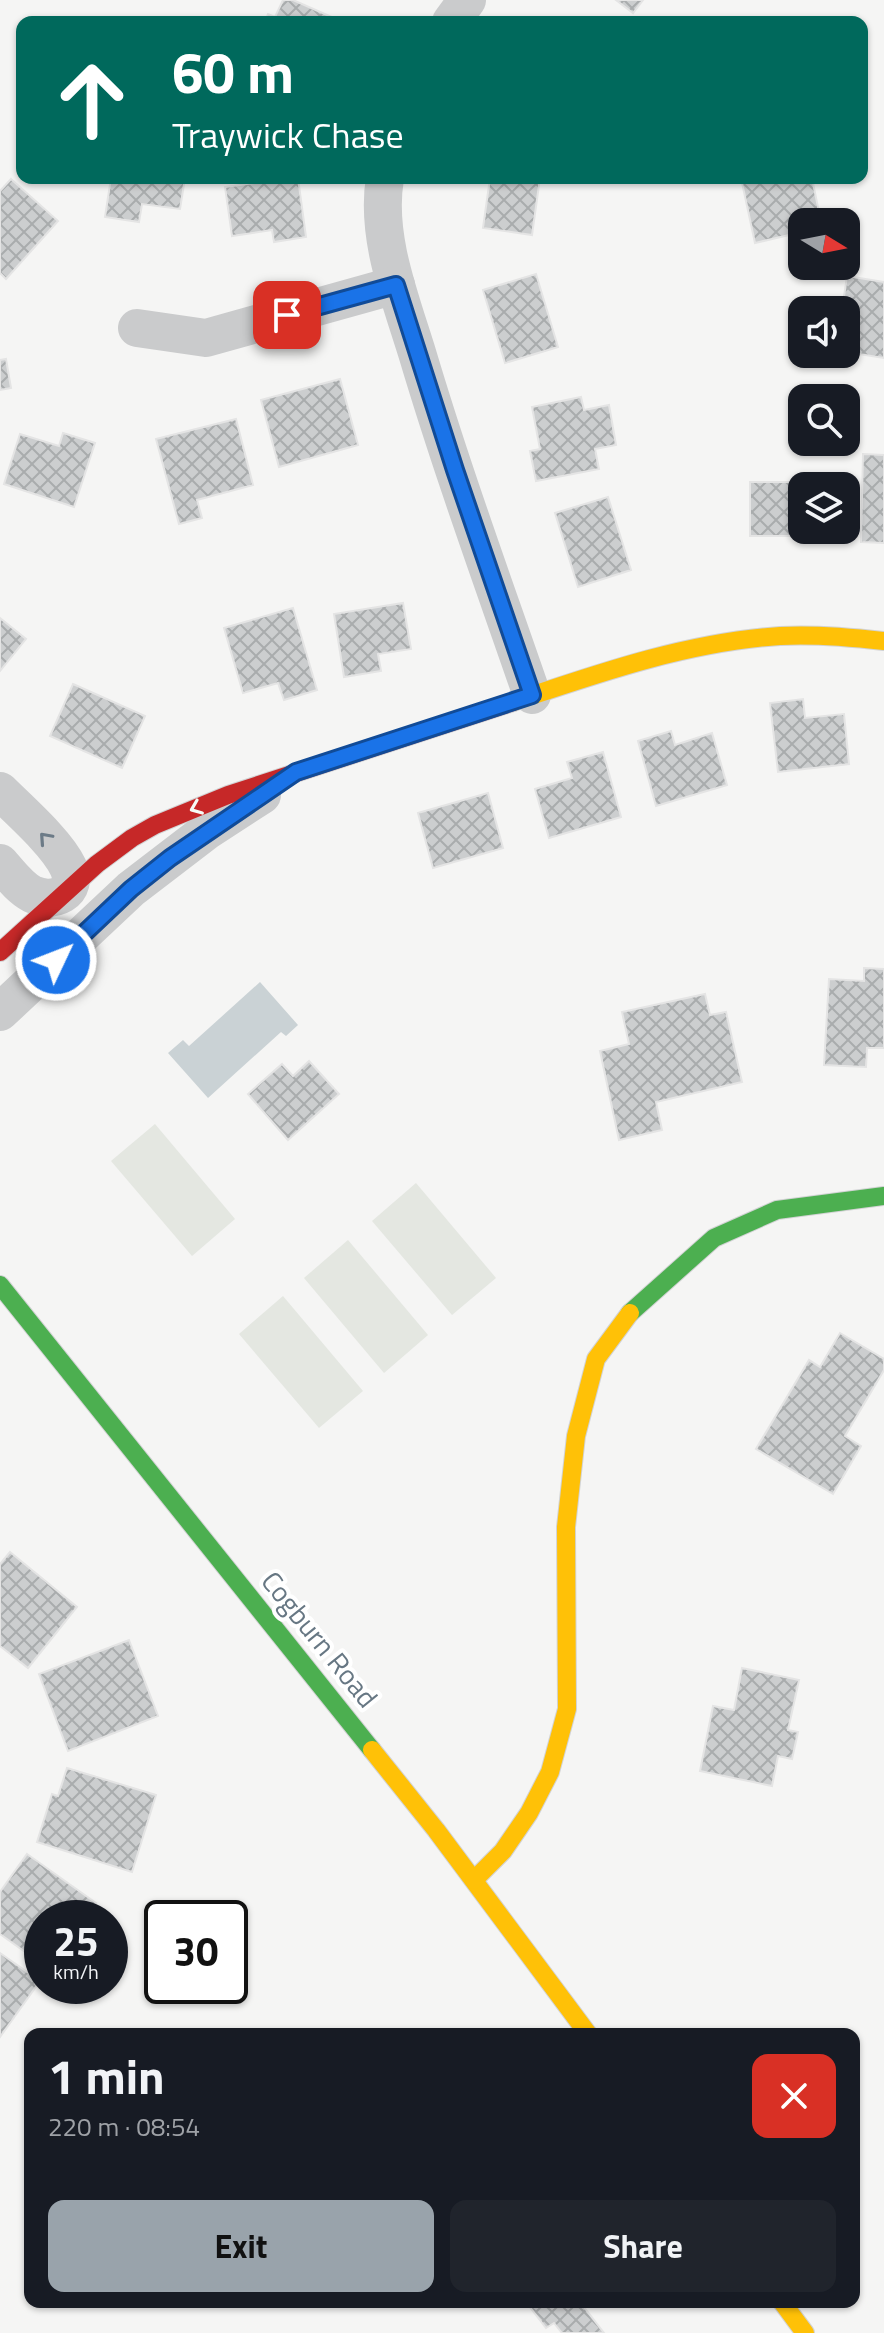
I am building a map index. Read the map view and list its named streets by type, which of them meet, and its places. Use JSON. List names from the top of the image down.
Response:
{
  "streets": {
    "street": ["Cogburn Road"]
  },
  "north": "right",
  "page": {
    "turn": ["60 m", "Traywick Chase"],
    "speed": "25 km/h",
    "limit": "30",
    "heading": ["1 min", "220 m · 08:54"],
    "buttons": ["Exit", "Share"]
  }
}
